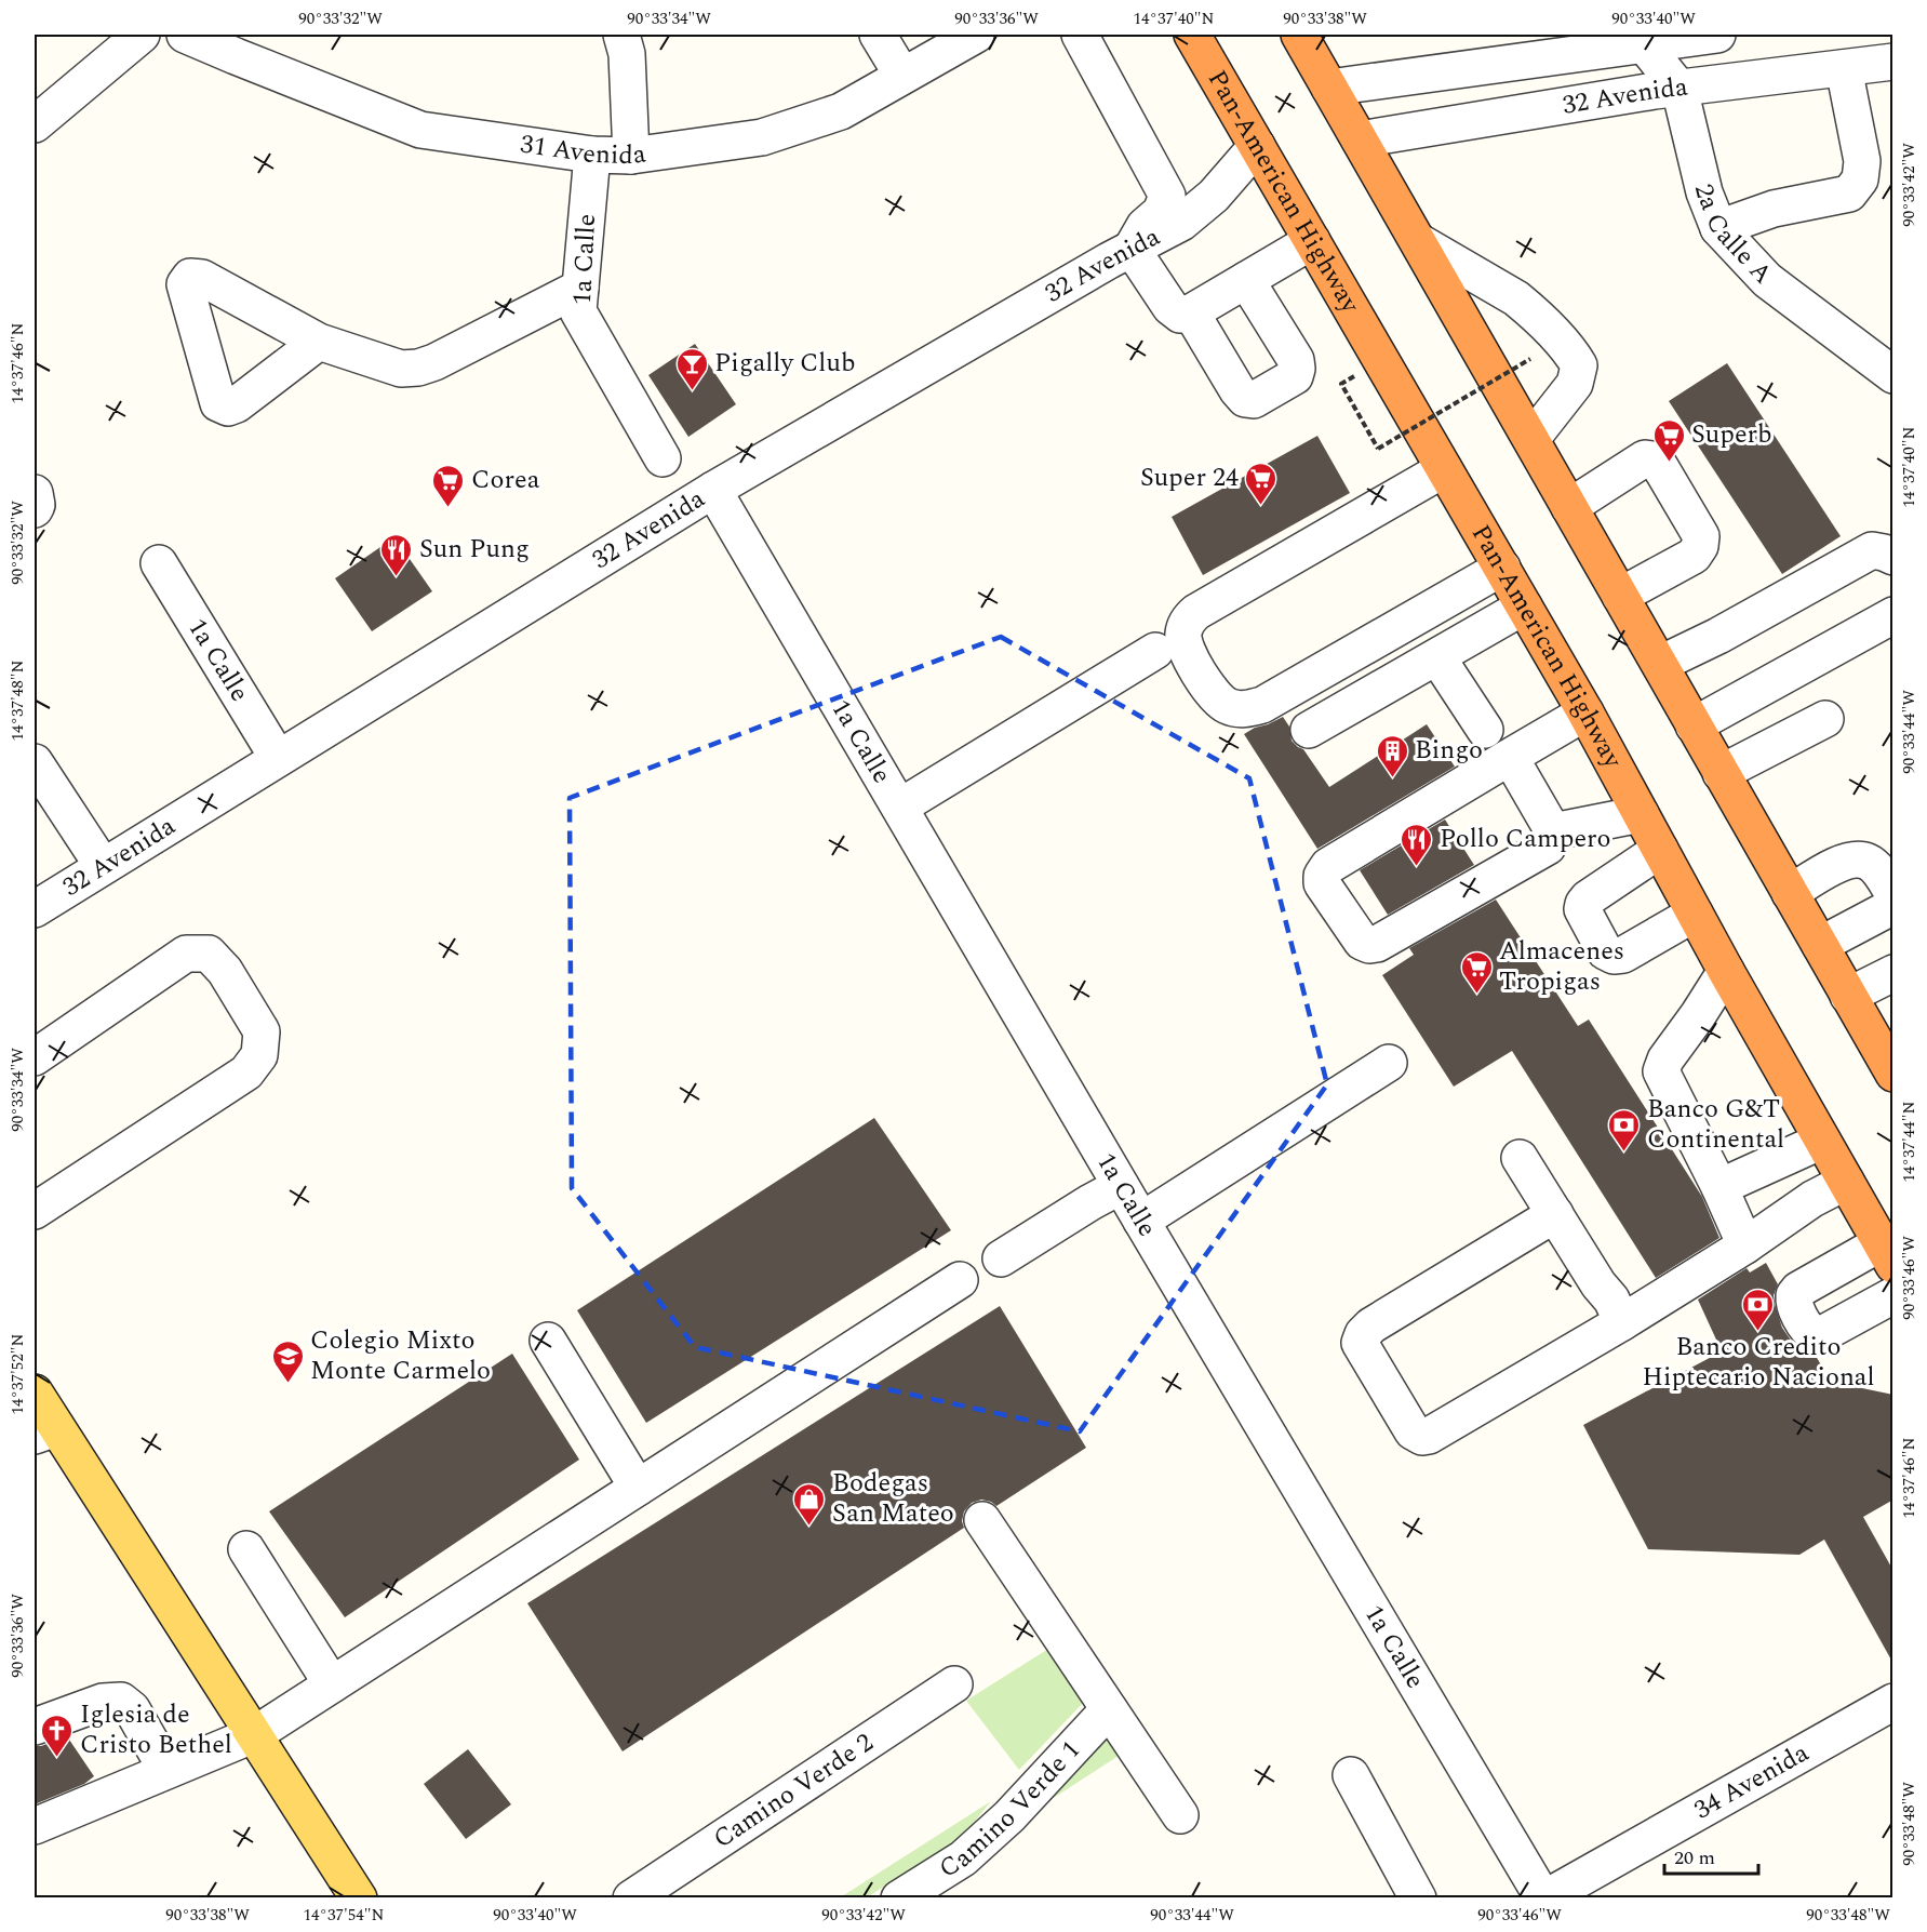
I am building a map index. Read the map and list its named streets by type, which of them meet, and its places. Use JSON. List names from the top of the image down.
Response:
{
  "streets": {
    "highway": ["Pan-American Highway"],
    "street": [
      "32 Avenida",
      "31 Avenida",
      "2a Calle A",
      "1a Calle",
      "34 Avenida",
      "Camino Verde 2",
      "Camino Verde 1"
    ]
  },
  "crossings": [
    ["32 Avenida", "Pan-American Highway"],
    ["32 Avenida", "2a Calle A"],
    ["32 Avenida", "1a Calle"],
    ["31 Avenida", "1a Calle"],
    ["1a Calle", "34 Avenida"]
  ],
  "places": {
    "bar": ["Pigally Club"],
    "supermarket": [
      "Superb",
      "Super 24",
      "Corea",
      "Almacenes Tropigas"
    ],
    "restaurant": ["Sun Pung", "Pollo Campero"],
    "building": ["Bingo"],
    "bank": ["Banco G&T Continental", "Banco Credito Hiptecario Nacional"],
    "school or university": ["Colegio Mixto Monte Carmelo"],
    "shop": ["Bodegas San Mateo"],
    "church": ["Iglesia de Cristo Bethel"]
  },
  "scale_bar": "20 m",
  "coordinates": [
    "90°33'32\"W",
    "90°33'34\"W",
    "90°33'36\"W",
    "14°37'40\"N",
    "90°33'38\"W",
    "90°33'40\"W",
    "90°33'42\"W",
    "14°37'46\"N",
    "14°37'48\"N",
    "90°33'44\"W",
    "14°37'44\"N",
    "90°33'46\"W",
    "14°37'52\"N",
    "90°33'48\"W",
    "14°37'54\"N"
  ]
}
